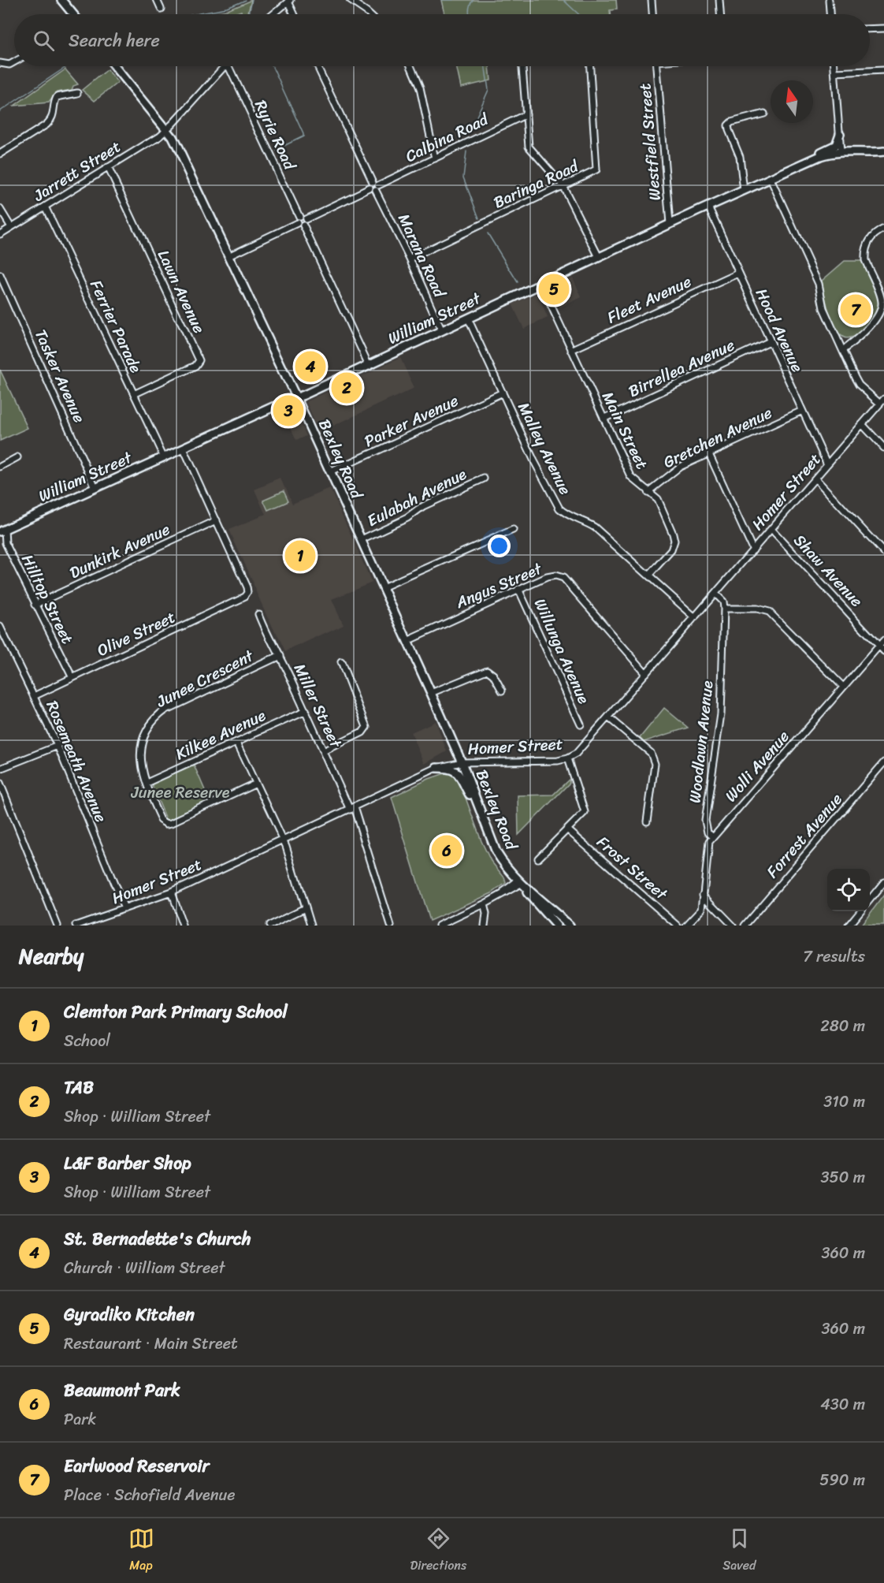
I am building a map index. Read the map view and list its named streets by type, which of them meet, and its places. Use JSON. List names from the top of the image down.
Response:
{
  "streets": {
    "main road": ["William Street", "Bexley Road"],
    "street": [
      "Ryrie Road",
      "Calbina Road",
      "Westfield Street",
      "Jarrett Street",
      "Baringa Road",
      "Marana Road",
      "Lawn Avenue",
      "Fleet Avenue",
      "Ferrier Parade",
      "Hood Avenue",
      "Birrellea Avenue",
      "Tasker Avenue",
      "Parker Avenue",
      "Main Street",
      "Gretchen Avenue",
      "Malley Avenue",
      "Homer Street",
      "Eulabah Avenue",
      "Dunkirk Avenue",
      "Shaw Avenue",
      "Angus Street",
      "Hilltop Street",
      "Olive Street",
      "Willunga Avenue",
      "Junee Crescent",
      "Miller Street",
      "Kilkee Avenue",
      "Woodlawn Avenue",
      "Rosemeath Avenue",
      "Wolli Avenue",
      "Forrest Avenue",
      "Frost Street"
    ]
  },
  "crossings": [
    ["Ryrie Road", "Calbina Road"],
    ["Ryrie Road", "William Street"],
    ["Calbina Road", "Marana Road"],
    ["Calbina Road", "Bexley Road"],
    ["Westfield Street", "William Street"],
    ["Jarrett Street", "Lawn Avenue"],
    ["Jarrett Street", "Ferrier Parade"],
    ["Jarrett Street", "Bexley Road"],
    ["Baringa Road", "Marana Road"],
    ["Marana Road", "William Street"],
    ["Lawn Avenue", "Ferrier Parade"],
    ["Fleet Avenue", "Hood Avenue"],
    ["Fleet Avenue", "Main Street"],
    ["William Street", "Ferrier Parade"],
    ["William Street", "Hood Avenue"],
    ["William Street", "Tasker Avenue"],
    ["William Street", "Main Street"],
    ["William Street", "Malley Avenue"],
    ["William Street", "Bexley Road"],
    ["William Street", "Hilltop Street"],
    ["Hood Avenue", "Birrellea Avenue"],
    ["Hood Avenue", "Gretchen Avenue"],
    ["Hood Avenue", "Homer Street"],
    ["Birrellea Avenue", "Main Street"],
    ["Parker Avenue", "Malley Avenue"],
    ["Parker Avenue", "Bexley Road"],
    ["Main Street", "Gretchen Avenue"],
    ["Main Street", "Malley Avenue"],
    ["Malley Avenue", "Homer Street"],
    ["Bexley Road", "Homer Street"],
    ["Bexley Road", "Eulabah Avenue"],
    ["Bexley Road", "Angus Street"],
    ["Homer Street", "Shaw Avenue"],
    ["Homer Street", "Angus Street"],
    ["Homer Street", "Miller Street"],
    ["Homer Street", "Rosemeath Avenue"],
    ["Dunkirk Avenue", "Hilltop Street"],
    ["Dunkirk Avenue", "Olive Street"],
    ["Shaw Avenue", "Wolli Avenue"],
    ["Angus Street", "Willunga Avenue"],
    ["Hilltop Street", "Olive Street"],
    ["Olive Street", "Rosemeath Avenue"],
    ["Junee Crescent", "Miller Street"],
    ["Junee Crescent", "Kilkee Avenue"],
    ["Miller Street", "Kilkee Avenue"],
    ["Woodlawn Avenue", "Wolli Avenue"]
  ],
  "parks": ["Junee Reserve"],
  "north": "top",
  "page": {
    "search": "Search here",
    "pins": [
      "5",
      "7",
      "4",
      "2",
      "3",
      "1",
      "6"
    ],
    "heading": ["Nearby", "7 results"],
    "list": [
      {
        "mark": "1",
        "name": "Clemton Park Primary School",
        "note": "School",
        "value": "280 m"
      },
      {
        "mark": "2",
        "name": "TAB",
        "note": "Shop · William Street",
        "value": "310 m"
      },
      {
        "mark": "3",
        "name": "L&F Barber Shop",
        "note": "Shop · William Street",
        "value": "350 m"
      },
      {
        "mark": "4",
        "name": "St. Bernadette's Church",
        "note": "Church · William Street",
        "value": "360 m"
      },
      {
        "mark": "5",
        "name": "Gyradiko Kitchen",
        "note": "Restaurant · Main Street",
        "value": "360 m"
      },
      {
        "mark": "6",
        "name": "Beaumont Park",
        "note": "Park",
        "value": "430 m"
      },
      {
        "mark": "7",
        "name": "Earlwood Reservoir",
        "note": "Place · Schofield Avenue",
        "value": "590 m"
      }
    ],
    "nav": ["Map", "Directions", "Saved"]
  }
}
